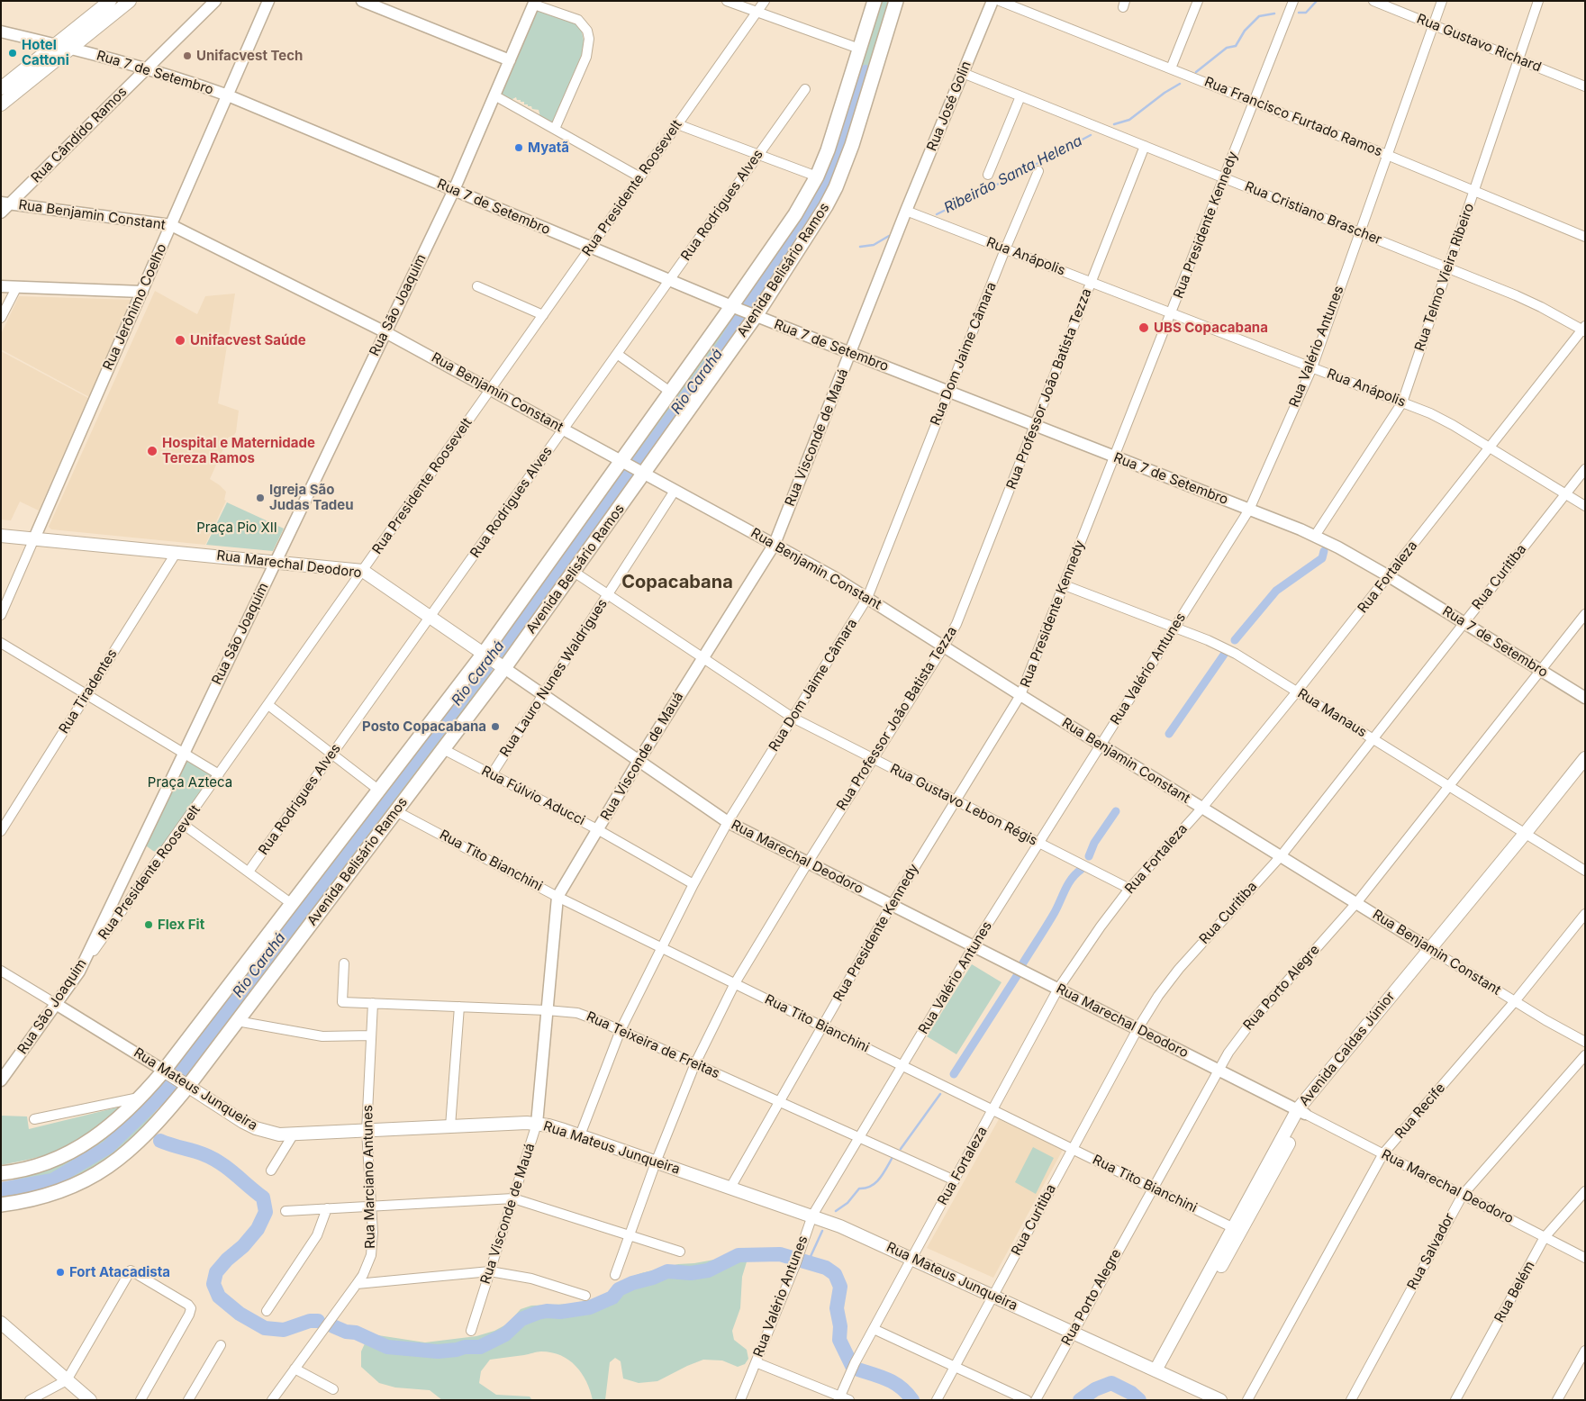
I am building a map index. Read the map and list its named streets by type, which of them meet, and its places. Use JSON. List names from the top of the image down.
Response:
{
  "streets": {
    "main road": [
      "Avenida Belisário Ramos",
      "Rua Marechal Deodoro",
      "Avenida Caldas Júnior",
      "Rua Mateus Junqueira"
    ],
    "street": [
      "Rua Gustavo Richard",
      "Rua 7 de Setembro",
      "Rua José Golin",
      "Rua Francisco Furtado Ramos",
      "Rua Cândido Ramos",
      "Rua Presidente Roosevelt",
      "Rua Rodrigues Alves",
      "Rua Cristiano Brascher",
      "Rua Benjamin Constant",
      "Rua Presidente Kennedy",
      "Rua Anápolis",
      "Rua Telmo Vieira Ribeiro",
      "Rua São Joaquim",
      "Rua Jerônimo Coelho",
      "Rua Valério Antunes",
      "Rua Dom Jaime Câmara",
      "Rua Professor João Batista Tezza",
      "Rua Visconde de Mauá",
      "Rua Fortaleza",
      "Rua Curitiba",
      "Rua Lauro Nunes Waldrigues",
      "Rua Tiradentes",
      "Rua Manaus",
      "Rua Fúlvio Aducci",
      "Rua Gustavo Lebon Régis",
      "Rua Tito Bianchini",
      "Rua Porto Alegre",
      "Rua Teixeira de Freitas",
      "Rua Recife",
      "Rua Marciano Antunes",
      "Rua Salvador",
      "Rua Belém"
    ]
  },
  "crossings": [
    ["Rua Gustavo Richard", "Rua Telmo Vieira Ribeiro"],
    ["Rua Gustavo Richard", "Rua Valério Antunes"],
    ["Rua 7 de Setembro", "Rua Cândido Ramos"],
    ["Rua 7 de Setembro", "Rua Presidente Roosevelt"],
    ["Rua 7 de Setembro", "Rua Rodrigues Alves"],
    ["Rua 7 de Setembro", "Rua Presidente Kennedy"],
    ["Rua 7 de Setembro", "Avenida Belisário Ramos"],
    ["Rua 7 de Setembro", "Rua Telmo Vieira Ribeiro"],
    ["Rua 7 de Setembro", "Rua São Joaquim"],
    ["Rua 7 de Setembro", "Rua Jerônimo Coelho"],
    ["Rua 7 de Setembro", "Rua Valério Antunes"],
    ["Rua 7 de Setembro", "Rua Dom Jaime Câmara"],
    ["Rua 7 de Setembro", "Rua Professor João Batista Tezza"],
    ["Rua 7 de Setembro", "Rua Visconde de Mauá"],
    ["Rua 7 de Setembro", "Rua Fortaleza"],
    ["Rua 7 de Setembro", "Rua Curitiba"],
    ["Rua 7 de Setembro", "Rua Porto Alegre"],
    ["Rua José Golin", "Rua Cristiano Brascher"],
    ["Rua José Golin", "Rua Anápolis"],
    ["Rua José Golin", "Rua Visconde de Mauá"],
    ["Rua Francisco Furtado Ramos", "Rua Presidente Kennedy"],
    ["Rua Francisco Furtado Ramos", "Rua Telmo Vieira Ribeiro"],
    ["Rua Francisco Furtado Ramos", "Rua Valério Antunes"],
    ["Rua Cândido Ramos", "Rua Benjamin Constant"],
    ["Rua Presidente Roosevelt", "Rua Benjamin Constant"],
    ["Rua Presidente Roosevelt", "Rua São Joaquim"],
    ["Rua Presidente Roosevelt", "Rua Marechal Deodoro"],
    ["Rua Rodrigues Alves", "Rua Benjamin Constant"],
    ["Rua Rodrigues Alves", "Rua Marechal Deodoro"],
    ["Rua Cristiano Brascher", "Rua Presidente Kennedy"],
    ["Rua Cristiano Brascher", "Rua Telmo Vieira Ribeiro"],
    ["Rua Cristiano Brascher", "Rua Valério Antunes"],
    ["Rua Cristiano Brascher", "Rua Professor João Batista Tezza"],
    ["Rua Cristiano Brascher", "Rua Fortaleza"],
    ["Rua Benjamin Constant", "Rua Presidente Kennedy"],
    ["Rua Benjamin Constant", "Avenida Belisário Ramos"],
    ["Rua Benjamin Constant", "Rua São Joaquim"],
    ["Rua Benjamin Constant", "Rua Jerônimo Coelho"],
    ["Rua Benjamin Constant", "Rua Valério Antunes"],
    ["Rua Benjamin Constant", "Rua Dom Jaime Câmara"],
    ["Rua Benjamin Constant", "Rua Professor João Batista Tezza"],
    ["Rua Benjamin Constant", "Rua Visconde de Mauá"],
    ["Rua Benjamin Constant", "Rua Fortaleza"],
    ["Rua Benjamin Constant", "Rua Curitiba"],
    ["Rua Benjamin Constant", "Rua Lauro Nunes Waldrigues"],
    ["Rua Benjamin Constant", "Rua Porto Alegre"],
    ["Rua Benjamin Constant", "Avenida Caldas Júnior"],
    ["Rua Benjamin Constant", "Rua Recife"],
    ["Rua Presidente Kennedy", "Rua Anápolis"],
    ["Rua Presidente Kennedy", "Rua Marechal Deodoro"],
    ["Rua Presidente Kennedy", "Rua Manaus"],
    ["Rua Presidente Kennedy", "Rua Gustavo Lebon Régis"],
    ["Rua Presidente Kennedy", "Rua Tito Bianchini"],
    ["Rua Presidente Kennedy", "Rua Teixeira de Freitas"],
    ["Rua Presidente Kennedy", "Rua Mateus Junqueira"],
    ["Rua Anápolis", "Rua Telmo Vieira Ribeiro"],
    ["Rua Anápolis", "Rua Valério Antunes"],
    ["Rua Anápolis", "Rua Dom Jaime Câmara"],
    ["Rua Anápolis", "Rua Professor João Batista Tezza"],
    ["Rua Anápolis", "Rua Visconde de Mauá"],
    ["Rua Anápolis", "Rua Fortaleza"],
    ["Rua Anápolis", "Rua Curitiba"],
    ["Avenida Belisário Ramos", "Rua Marechal Deodoro"],
    ["Avenida Belisário Ramos", "Rua Fúlvio Aducci"],
    ["Avenida Belisário Ramos", "Rua Gustavo Lebon Régis"],
    ["Avenida Belisário Ramos", "Rua Tito Bianchini"],
    ["Avenida Belisário Ramos", "Rua Mateus Junqueira"],
    ["Rua São Joaquim", "Rua Marechal Deodoro"],
    ["Rua São Joaquim", "Rua Mateus Junqueira"],
    ["Rua Jerônimo Coelho", "Rua Marechal Deodoro"],
    ["Rua Valério Antunes", "Rua Marechal Deodoro"],
    ["Rua Valério Antunes", "Rua Manaus"],
    ["Rua Valério Antunes", "Rua Gustavo Lebon Régis"],
    ["Rua Valério Antunes", "Rua Tito Bianchini"],
    ["Rua Valério Antunes", "Rua Teixeira de Freitas"],
    ["Rua Valério Antunes", "Rua Mateus Junqueira"],
    ["Rua Dom Jaime Câmara", "Rua Marechal Deodoro"],
    ["Rua Dom Jaime Câmara", "Rua Fúlvio Aducci"],
    ["Rua Dom Jaime Câmara", "Rua Gustavo Lebon Régis"],
    ["Rua Dom Jaime Câmara", "Rua Tito Bianchini"],
    ["Rua Dom Jaime Câmara", "Rua Teixeira de Freitas"],
    ["Rua Dom Jaime Câmara", "Rua Mateus Junqueira"],
    ["Rua Professor João Batista Tezza", "Rua Marechal Deodoro"],
    ["Rua Professor João Batista Tezza", "Rua Gustavo Lebon Régis"],
    ["Rua Professor João Batista Tezza", "Rua Tito Bianchini"],
    ["Rua Professor João Batista Tezza", "Rua Teixeira de Freitas"],
    ["Rua Professor João Batista Tezza", "Rua Mateus Junqueira"],
    ["Rua Visconde de Mauá", "Rua Marechal Deodoro"],
    ["Rua Visconde de Mauá", "Rua Fúlvio Aducci"],
    ["Rua Visconde de Mauá", "Rua Gustavo Lebon Régis"],
    ["Rua Visconde de Mauá", "Rua Tito Bianchini"],
    ["Rua Visconde de Mauá", "Rua Teixeira de Freitas"],
    ["Rua Visconde de Mauá", "Rua Mateus Junqueira"],
    ["Rua Marechal Deodoro", "Rua Fortaleza"],
    ["Rua Marechal Deodoro", "Rua Curitiba"],
    ["Rua Marechal Deodoro", "Rua Lauro Nunes Waldrigues"],
    ["Rua Marechal Deodoro", "Rua Tiradentes"],
    ["Rua Marechal Deodoro", "Rua Porto Alegre"],
    ["Rua Marechal Deodoro", "Avenida Caldas Júnior"],
    ["Rua Marechal Deodoro", "Rua Recife"],
    ["Rua Marechal Deodoro", "Rua Salvador"],
    ["Rua Marechal Deodoro", "Rua Belém"],
    ["Rua Fortaleza", "Rua Manaus"],
    ["Rua Fortaleza", "Rua Gustavo Lebon Régis"],
    ["Rua Fortaleza", "Rua Tito Bianchini"],
    ["Rua Fortaleza", "Rua Teixeira de Freitas"],
    ["Rua Fortaleza", "Rua Mateus Junqueira"],
    ["Rua Curitiba", "Rua Manaus"],
    ["Rua Curitiba", "Rua Tito Bianchini"],
    ["Rua Curitiba", "Rua Mateus Junqueira"],
    ["Rua Lauro Nunes Waldrigues", "Rua Fúlvio Aducci"],
    ["Rua Lauro Nunes Waldrigues", "Rua Gustavo Lebon Régis"],
    ["Rua Manaus", "Rua Porto Alegre"],
    ["Rua Manaus", "Avenida Caldas Júnior"],
    ["Rua Tito Bianchini", "Rua Porto Alegre"],
    ["Rua Tito Bianchini", "Avenida Caldas Júnior"],
    ["Rua Porto Alegre", "Rua Mateus Junqueira"],
    ["Rua Teixeira de Freitas", "Rua Marciano Antunes"],
    ["Avenida Caldas Júnior", "Rua Mateus Junqueira"],
    ["Rua Mateus Junqueira", "Rua Marciano Antunes"]
  ],
  "districts": ["Copacabana"],
  "water": ["Ribeirão Santa Helena", "Rio Carahá"],
  "parks": ["Praça Pio XII", "Praça Azteca"],
  "places": [
    "Hotel Cattoni",
    "Unifacvest Tech",
    "Myatã",
    "UBS Copacabana",
    "Unifacvest Saúde",
    "Hospital e Maternidade Tereza Ramos",
    "Igreja São Judas Tadeu",
    "Posto Copacabana",
    "Flex Fit",
    "Fort Atacadista"
  ]
}
